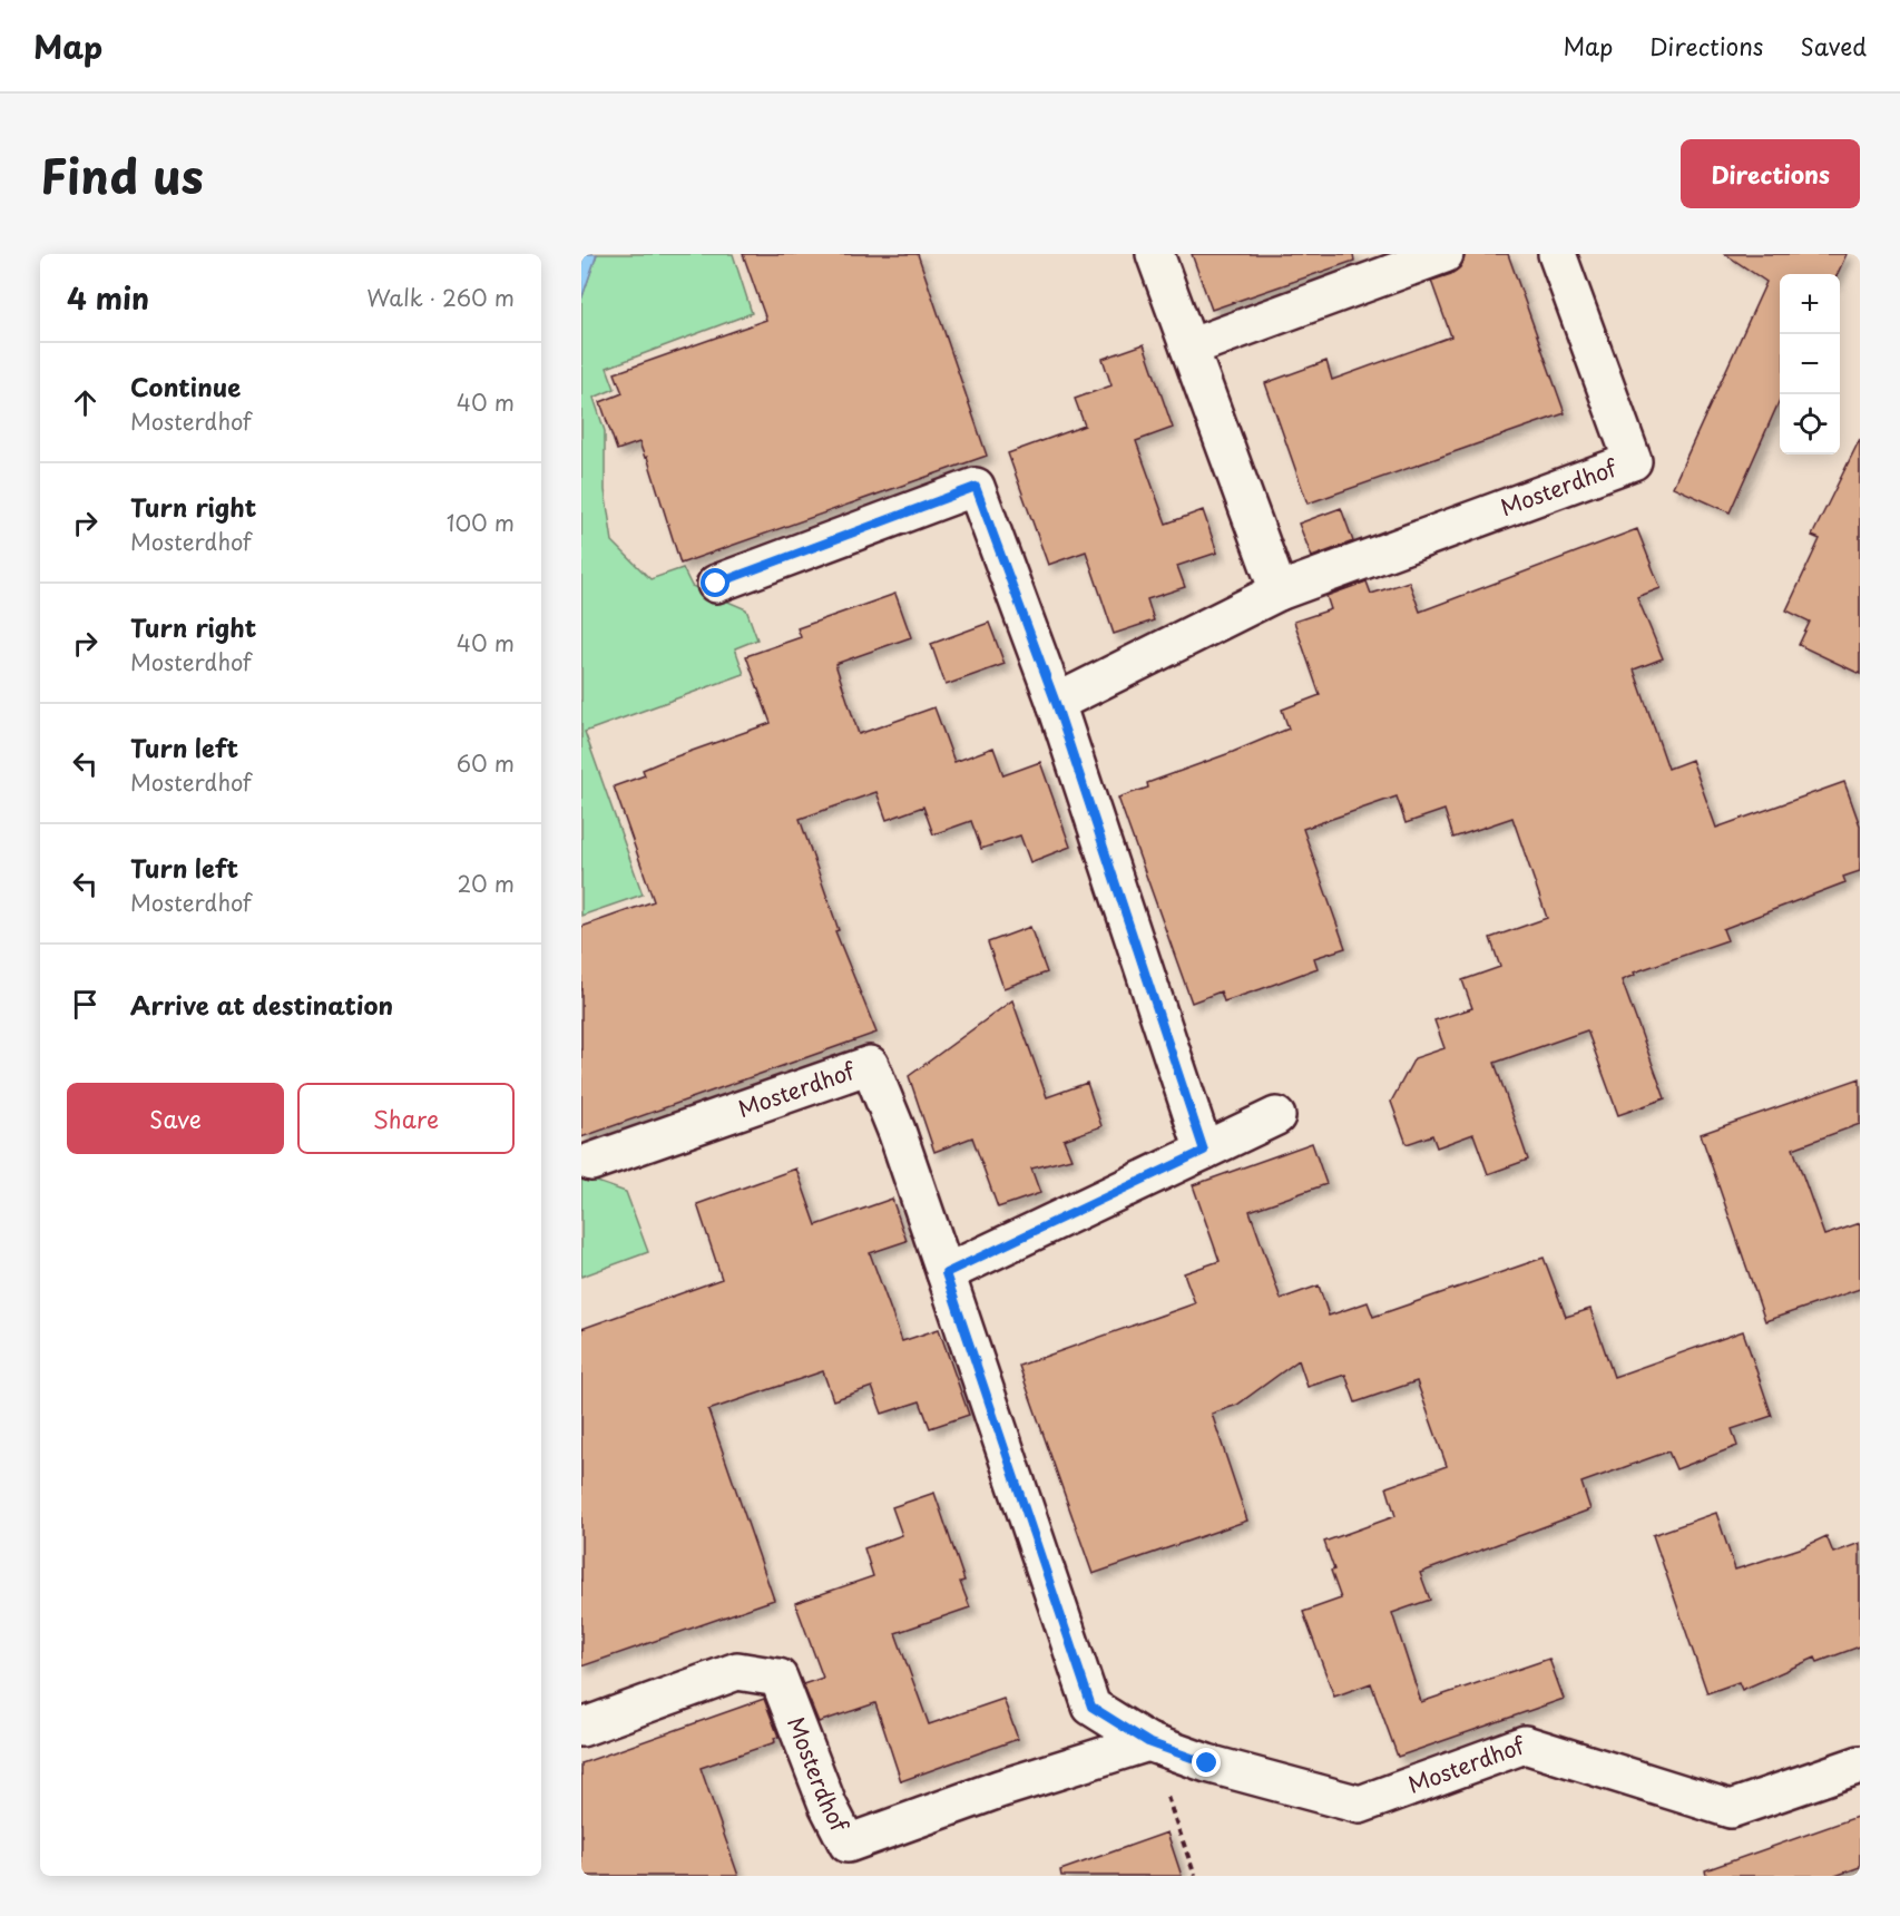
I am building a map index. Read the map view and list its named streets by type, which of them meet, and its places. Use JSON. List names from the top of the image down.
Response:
{
  "streets": {
    "street": ["Mosterdhof"]
  },
  "page": {
    "header": "Map",
    "nav": ["Map", "Directions", "Saved"],
    "title": "Find us",
    "buttons": [
      "Directions",
      ["Save", "Share"]
    ],
    "heading": ["4 min", "Walk · 260 m"],
    "map_buttons": ["+", "−"],
    "list": [
      ["Continue", "Mosterdhof", "40 m"],
      ["Turn right", "Mosterdhof", "100 m"],
      ["Turn right", "Mosterdhof", "40 m"],
      ["Turn left", "Mosterdhof", "60 m"],
      ["Turn left", "Mosterdhof", "20 m"],
      "Arrive at destination"
    ]
  }
}
